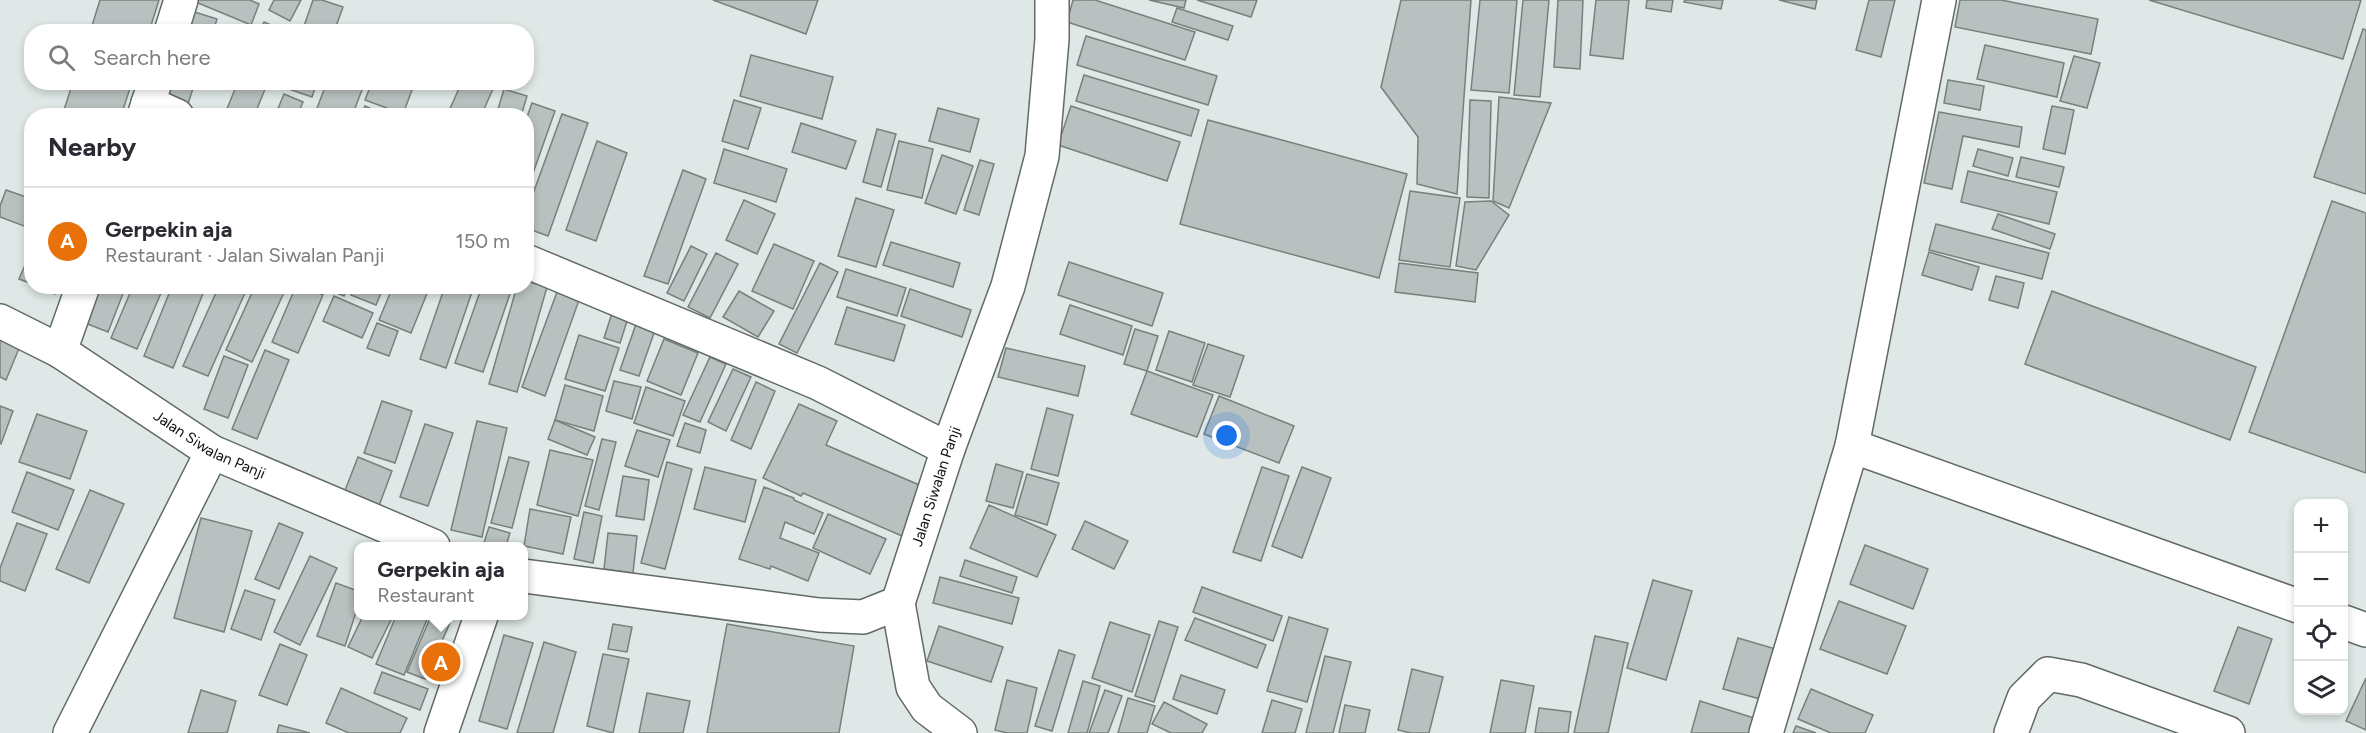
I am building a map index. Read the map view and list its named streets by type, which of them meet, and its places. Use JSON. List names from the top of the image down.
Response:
{
  "streets": {
    "street": ["Jalan Siwalan Panji"]
  },
  "page": {
    "search": "Search here",
    "heading": "Nearby",
    "list": [
      {
        "mark": "A",
        "name": "Gerpekin aja",
        "note": "Restaurant · Jalan Siwalan Panji",
        "value": "150 m"
      }
    ],
    "map_buttons": ["+", "−"],
    "popup": ["Gerpekin aja", "Restaurant"],
    "pins": "A"
  }
}
